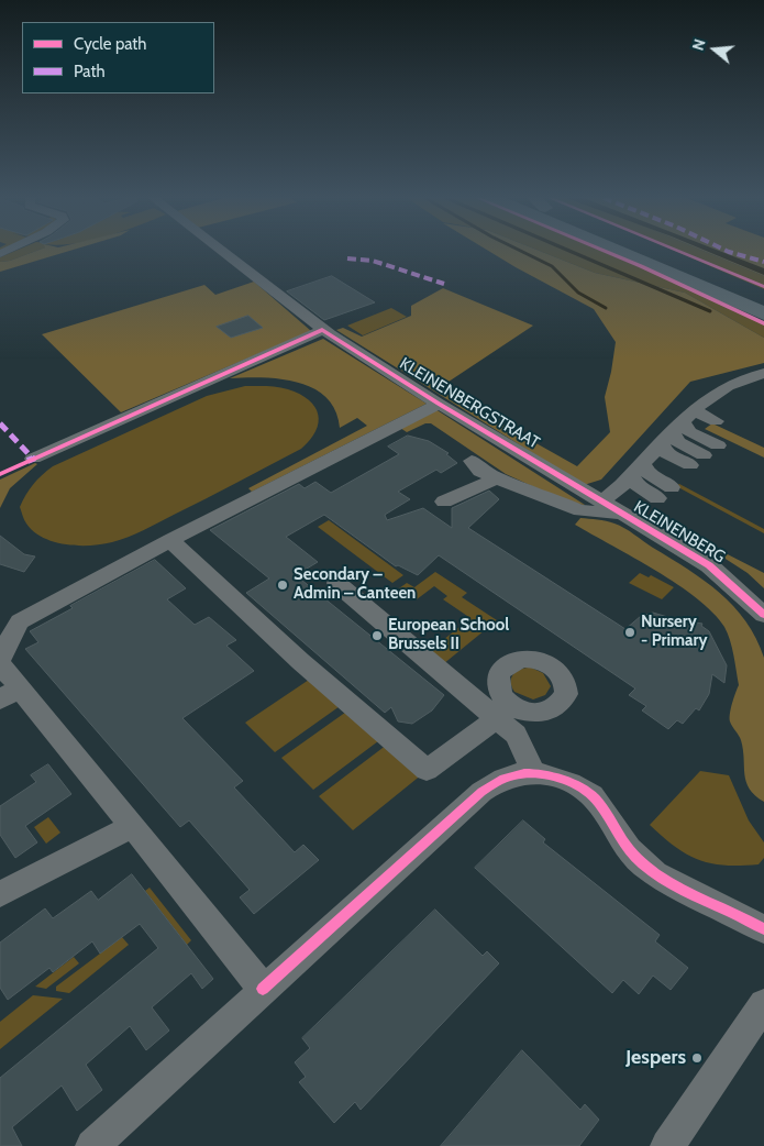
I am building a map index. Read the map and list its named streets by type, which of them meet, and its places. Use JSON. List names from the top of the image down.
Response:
{
  "streets": {
    "street": ["KLEINENBERGSTRAAT", "KLEINENBERG"]
  },
  "crossings": [
    ["KLEINENBERGSTRAAT", "KLEINENBERG"]
  ],
  "places": [
    "Secondary – Admin – Canteen",
    "Nursery - Primary",
    "European School Brussels II",
    "Jespers"
  ],
  "legend": ["Cycle path", "Path"],
  "north": "left"
}
